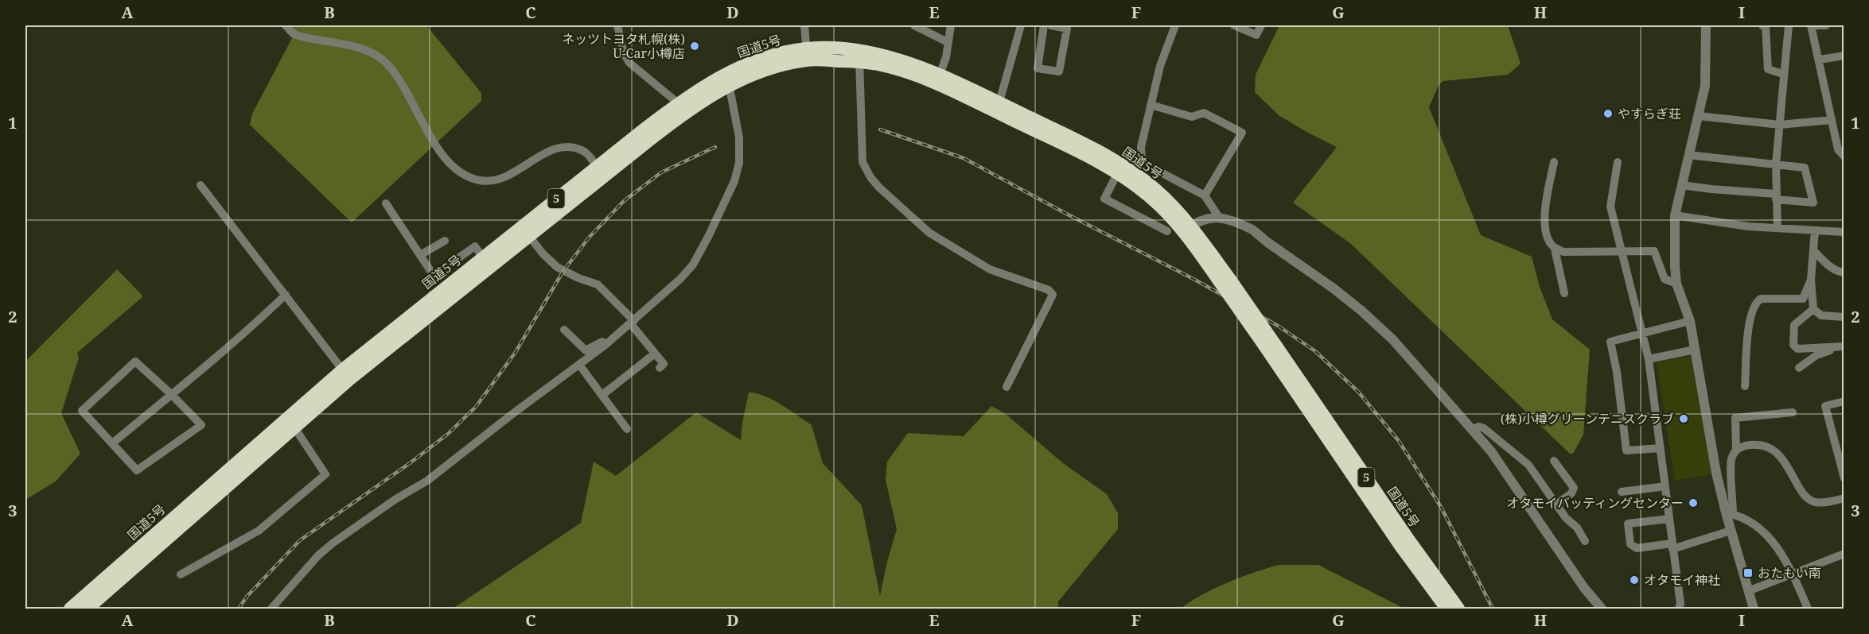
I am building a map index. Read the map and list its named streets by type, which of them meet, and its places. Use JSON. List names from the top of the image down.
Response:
{
  "streets": {
    "highway": ["国道5号", "5"]
  },
  "places": {
    "other": [
      "ネッツトヨタ札幌(株) U-Car小樽店",
      "やすらぎ荘",
      "(株)小樽グリーンテニスクラブ",
      "オタモイバッティングセンター",
      "オタモイ神社"
    ],
    "transit": ["おたもい南"]
  },
  "grid": {
    "columns": [
      "A",
      "B",
      "C",
      "D",
      "E",
      "F",
      "G",
      "H",
      "I"
    ],
    "rows": ["1", "2", "3"]
  }
}
